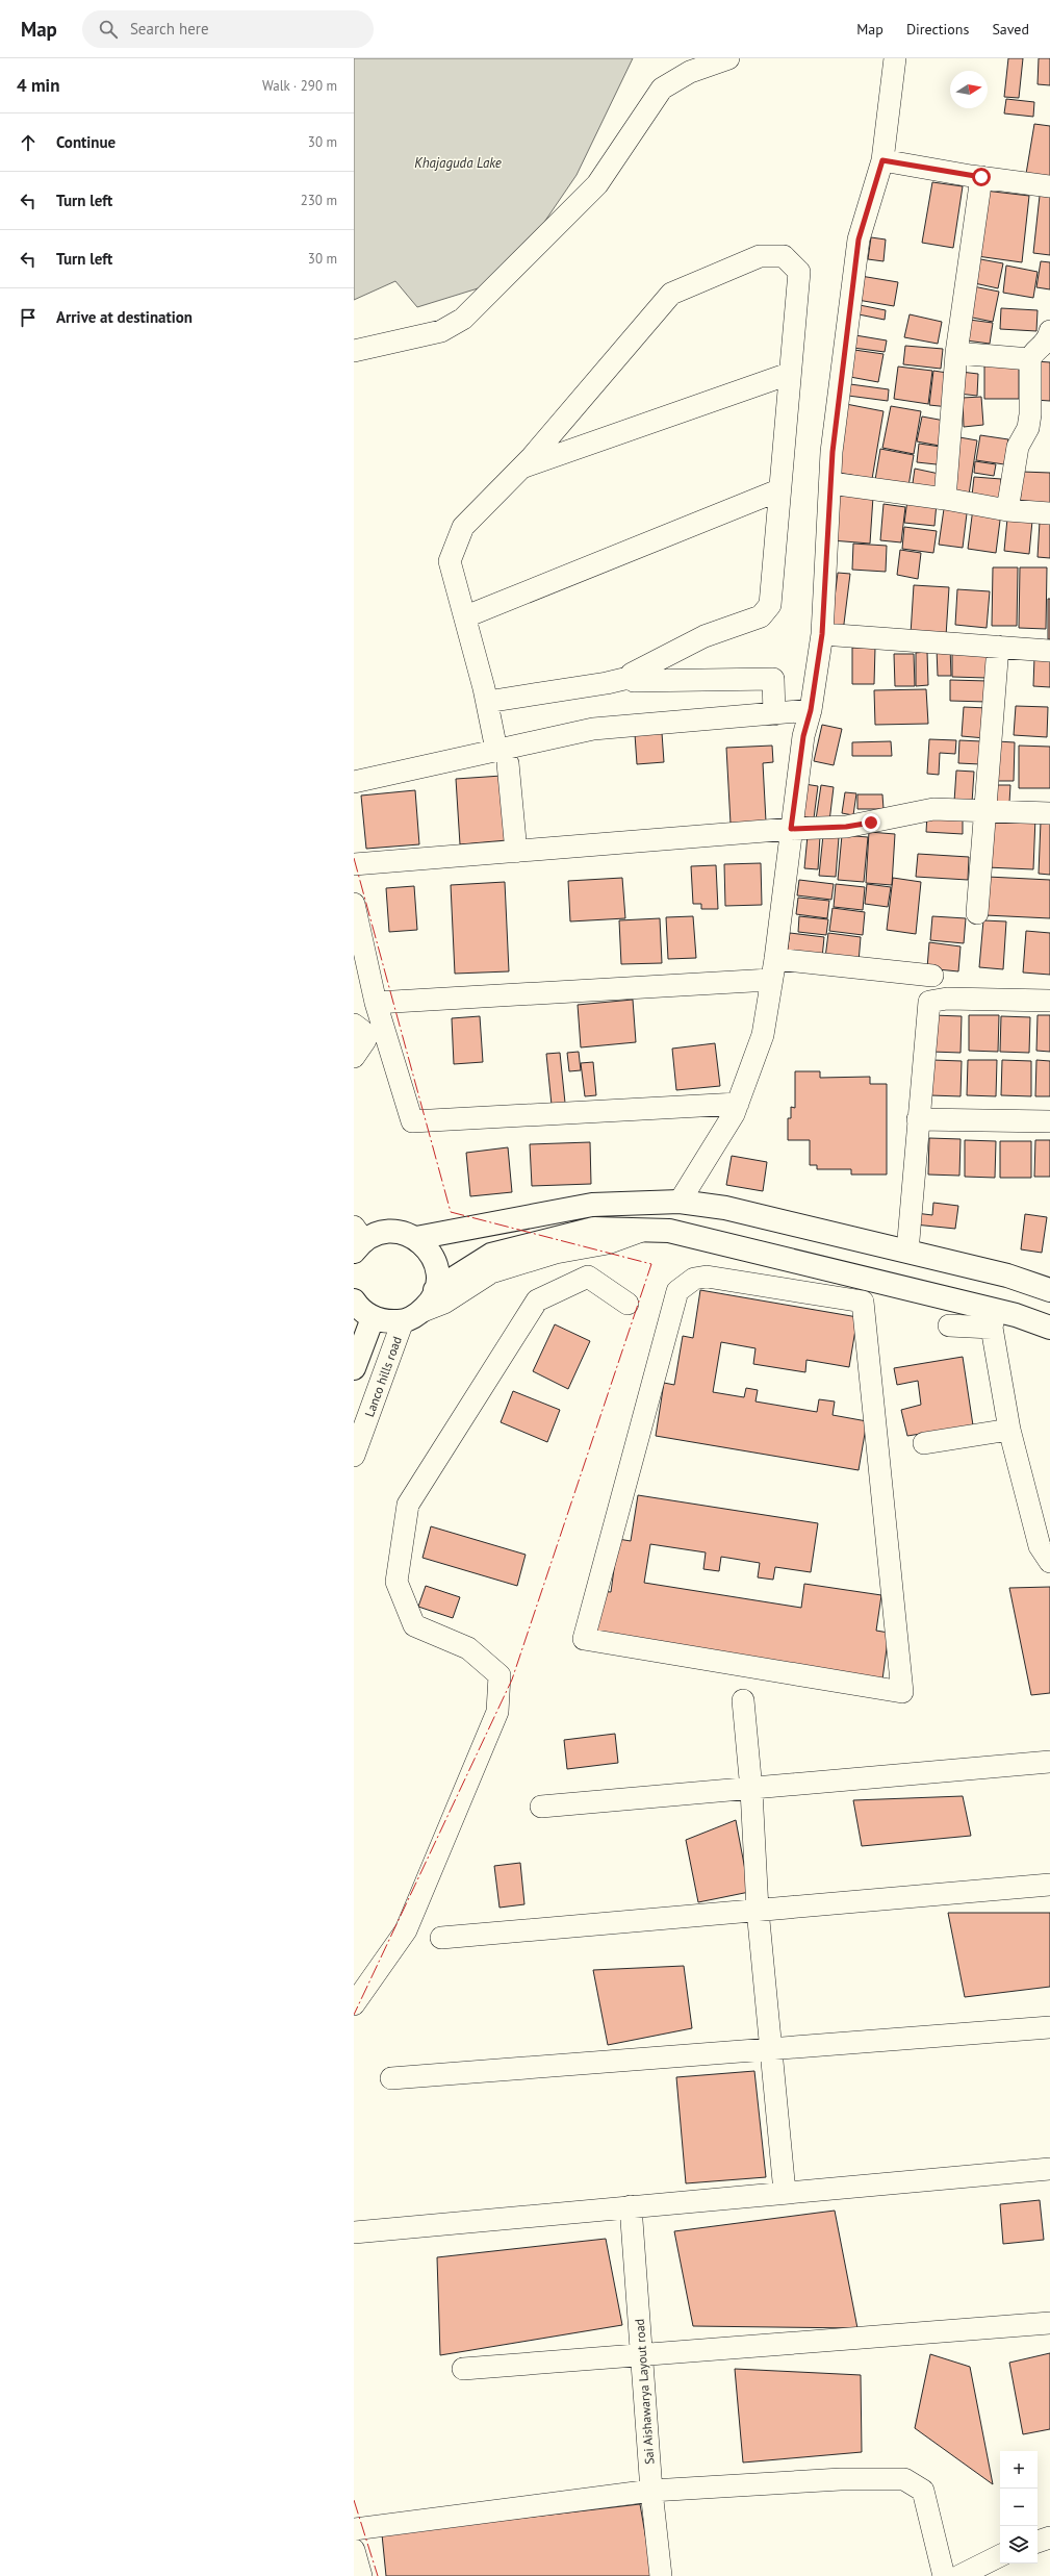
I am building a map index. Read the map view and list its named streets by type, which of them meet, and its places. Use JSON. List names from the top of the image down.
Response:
{
  "streets": {
    "street": ["Lanco hills road", "Sai Aishawarya Layout road"]
  },
  "water": ["Khajaguda Lake"],
  "north": "right",
  "page": {
    "header": "Map",
    "search": "Search here",
    "nav": ["Map", "Directions", "Saved"],
    "heading": ["4 min", "Walk · 290 m"],
    "list": [
      ["Continue", "30 m"],
      ["Turn left", "230 m"],
      ["Turn left", "30 m"],
      "Arrive at destination"
    ],
    "map_buttons": ["+", "−"]
  }
}
